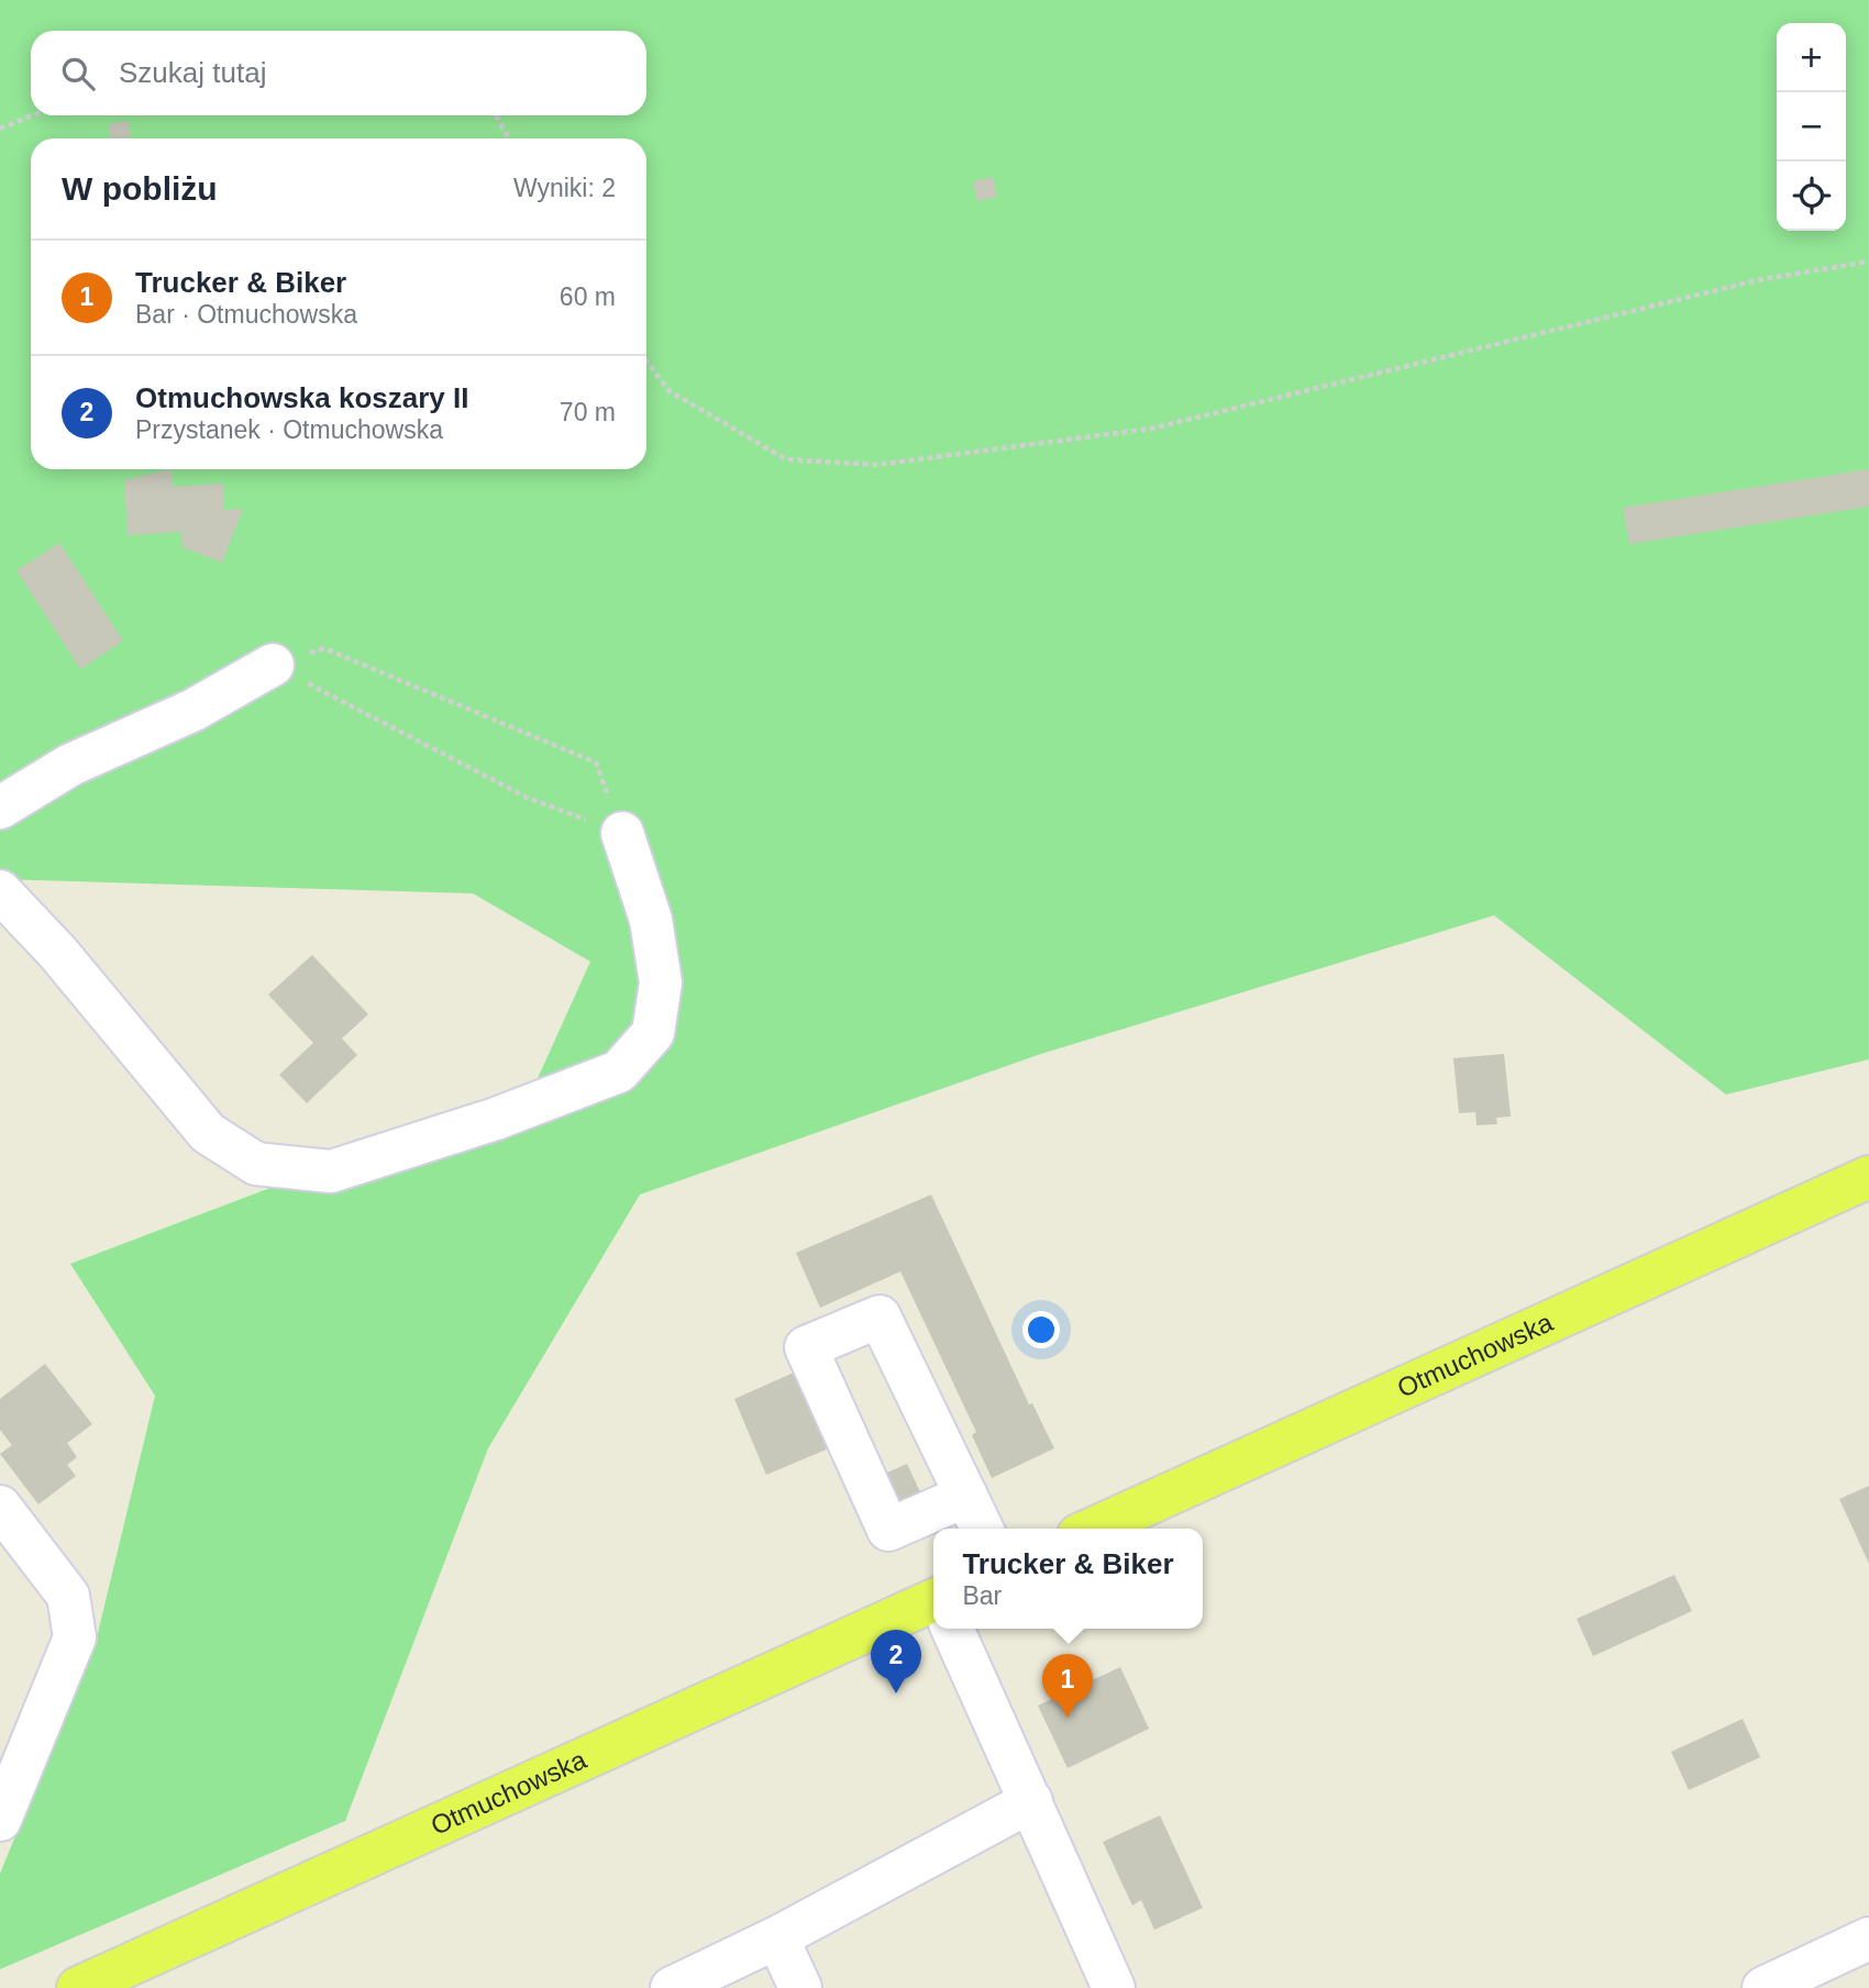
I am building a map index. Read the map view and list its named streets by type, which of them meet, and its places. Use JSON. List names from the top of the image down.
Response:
{
  "streets": {
    "main road": ["Otmuchowska"]
  },
  "page": {
    "map_buttons": ["+", "−"],
    "search": "Szukaj tutaj",
    "heading": ["W pobliżu", "Wyniki: 2"],
    "list": [
      {
        "mark": "1",
        "name": "Trucker & Biker",
        "note": "Bar · Otmuchowska",
        "value": "60 m"
      },
      {
        "mark": "2",
        "name": "Otmuchowska koszary II",
        "note": "Przystanek · Otmuchowska",
        "value": "70 m"
      }
    ],
    "popup": ["Trucker & Biker", "Bar"],
    "pins": ["2", "1"]
  }
}
